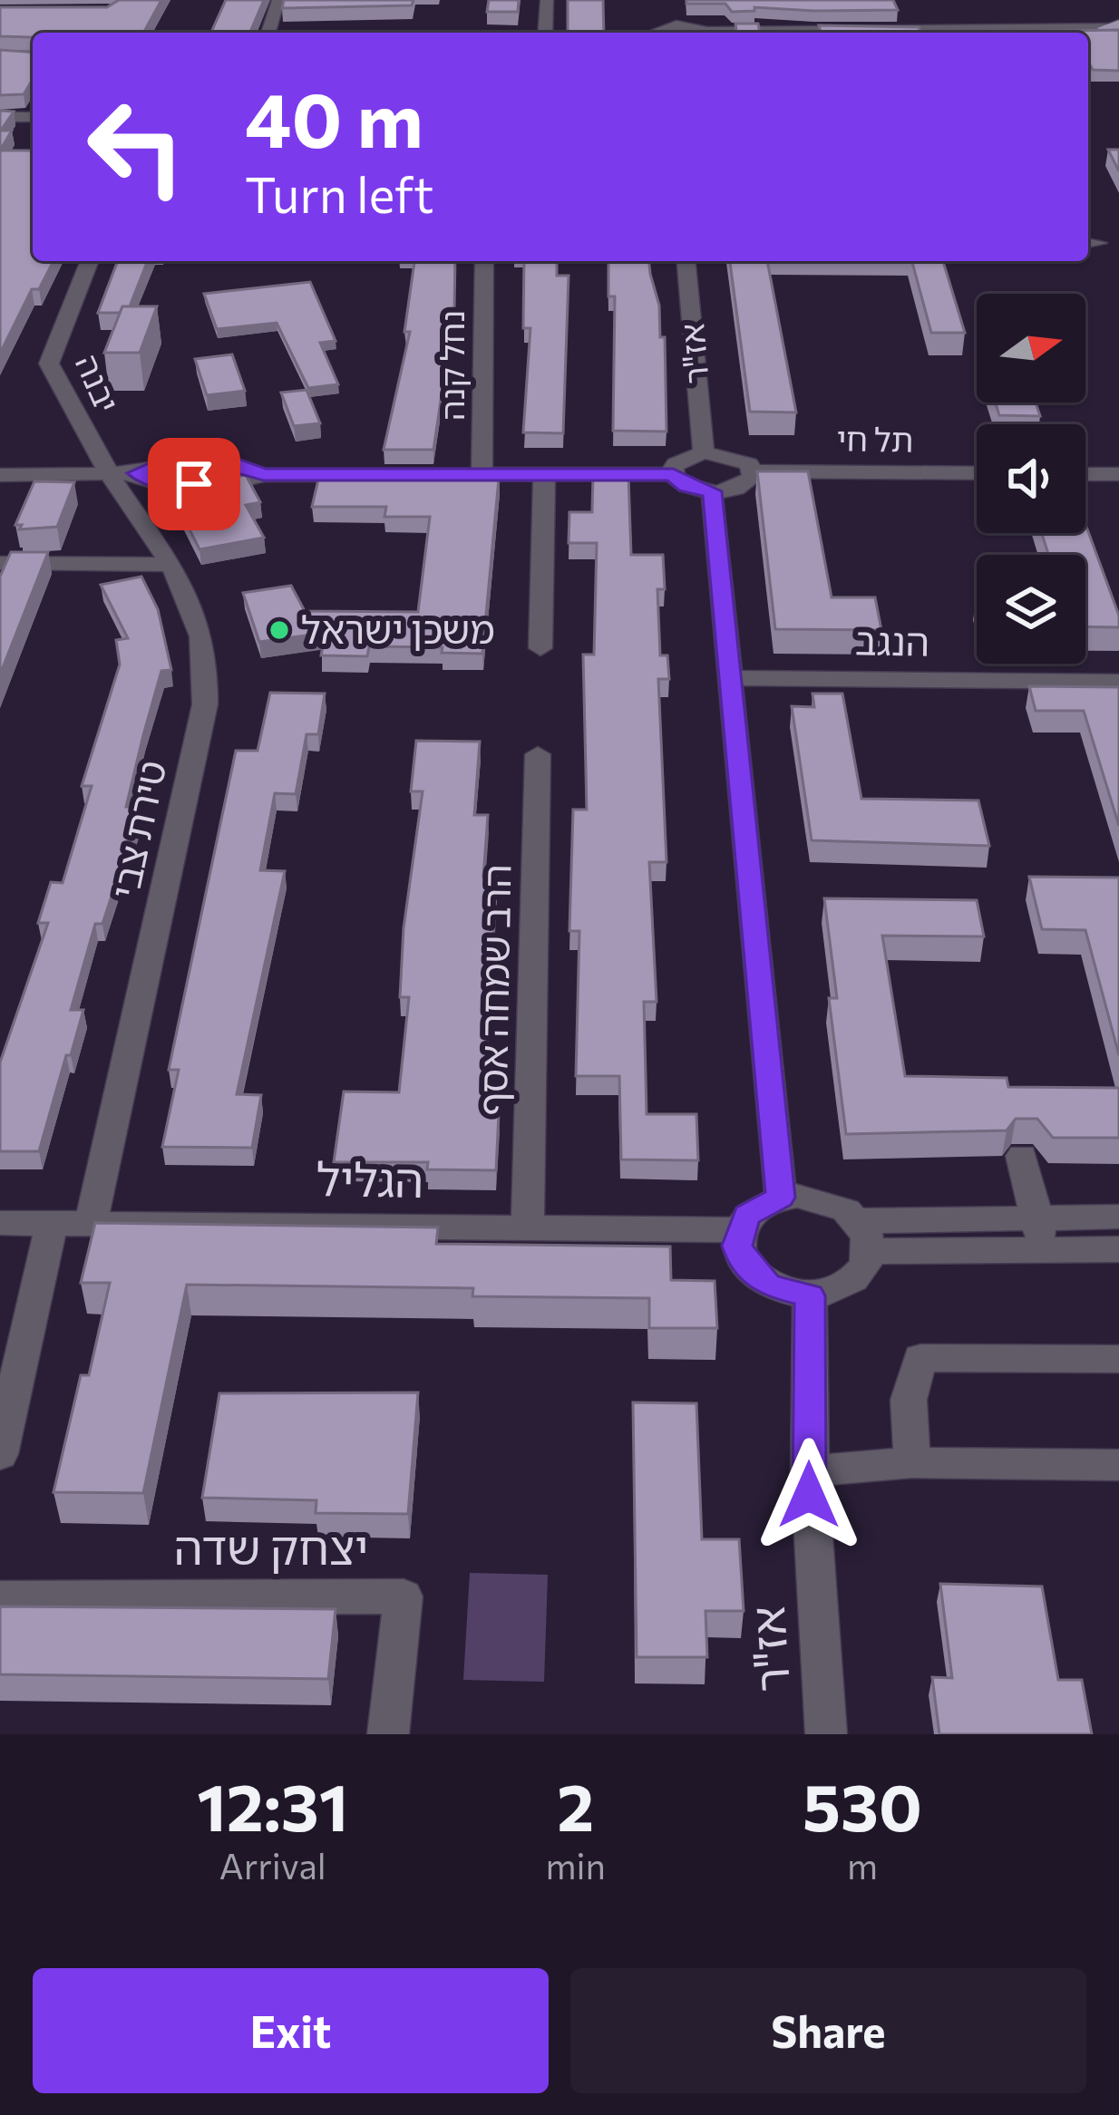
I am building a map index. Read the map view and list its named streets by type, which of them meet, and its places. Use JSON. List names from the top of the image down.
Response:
{
  "streets": {
    "street": [
      "אז\"ר",
      "נחל קנה",
      "יבנה",
      "תל חי",
      "הנגב",
      "טירת צבי",
      "הרב שמחה אסף",
      "הגליל",
      "יצחק שדה"
    ]
  },
  "crossings": [
    ["אז\"ר", "הגליל"],
    ["יבנה", "טירת צבי"],
    ["טירת צבי", "הגליל"],
    ["הרב שמחה אסף", "הגליל"]
  ],
  "places": ["משכן ישראל"],
  "north": "right",
  "page": {
    "turn": ["40 m", "Turn left"],
    "eta": [
      "12:31",
      "Arrival",
      "2",
      "min",
      "530",
      "m"
    ],
    "buttons": ["Exit", "Share"]
  }
}
